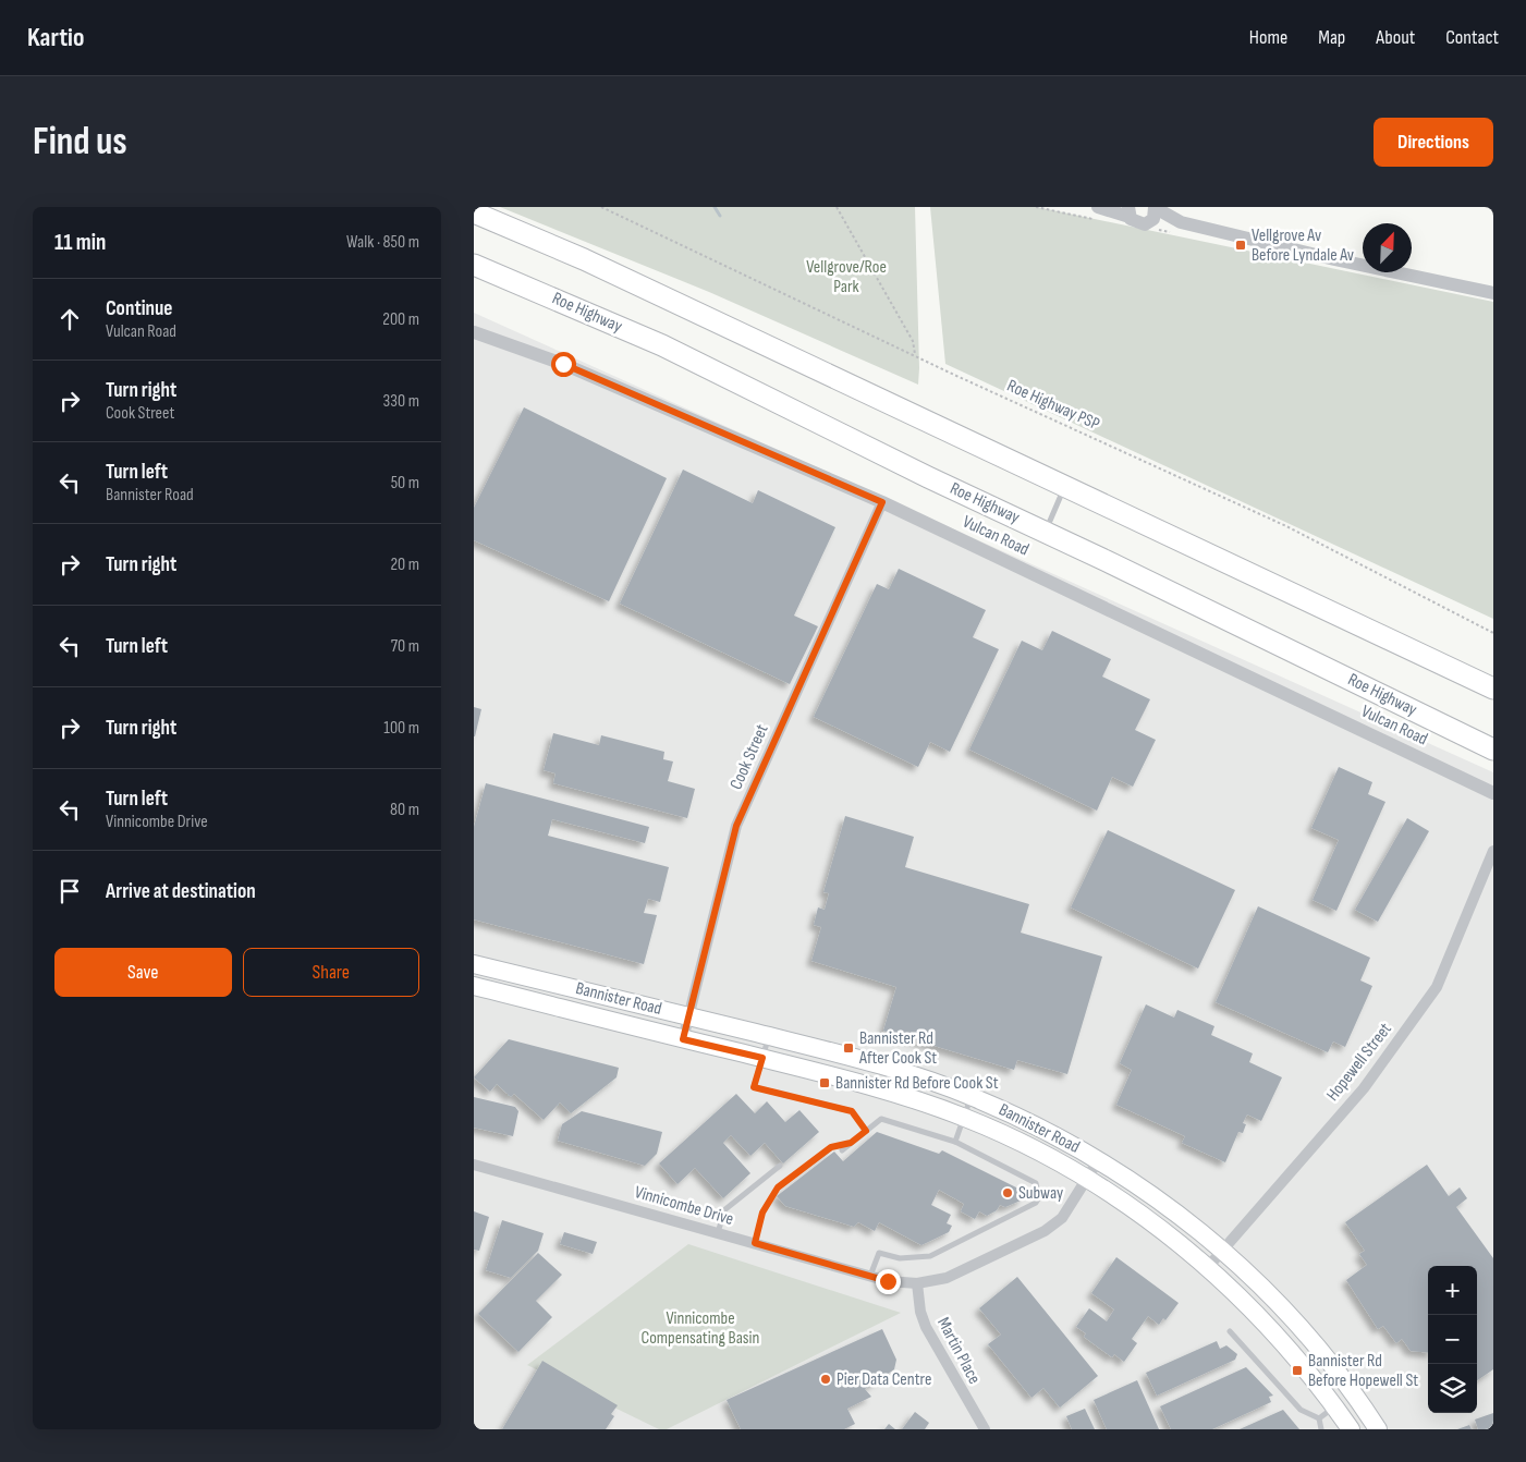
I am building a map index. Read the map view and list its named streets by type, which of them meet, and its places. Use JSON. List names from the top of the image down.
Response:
{
  "streets": {
    "highway": ["Roe Highway"],
    "main road": ["Bannister Road"],
    "street": [
      "Vulcan Road",
      "Cook Street",
      "Hopewell Street",
      "Vinnicombe Drive",
      "Martin Place"
    ],
    "path": ["Roe Highway PSP"]
  },
  "crossings": [
    ["Vulcan Road", "Cook Street"],
    ["Cook Street", "Bannister Road"],
    ["Bannister Road", "Hopewell Street"],
    ["Bannister Road", "Vinnicombe Drive"],
    ["Vinnicombe Drive", "Martin Place"]
  ],
  "parks": ["Vellgrove/Roe Park", "Vinnicombe Compensating Basin"],
  "places": {
    "transit": [
      "Vellgrove Av Before Lyndale Av",
      "Bannister Rd After Cook St",
      "Bannister Rd Before Cook St",
      "Bannister Rd Before Hopewell St"
    ],
    "other": ["Subway", "Pier Data Centre"]
  },
  "north": "top right",
  "page": {
    "header": "Kartio",
    "nav": [
      "Home",
      "Map",
      "About",
      "Contact"
    ],
    "buttons": [
      "Directions",
      ["Save", "Share"]
    ],
    "title": "Find us",
    "heading": ["11 min", "Walk · 850 m"],
    "list": [
      ["Continue", "Vulcan Road", "200 m"],
      ["Turn right", "Cook Street", "330 m"],
      ["Turn left", "Bannister Road", "50 m"],
      ["Turn right", "20 m"],
      ["Turn left", "70 m"],
      ["Turn right", "100 m"],
      ["Turn left", "Vinnicombe Drive", "80 m"],
      "Arrive at destination"
    ],
    "map_buttons": ["+", "−"]
  }
}
